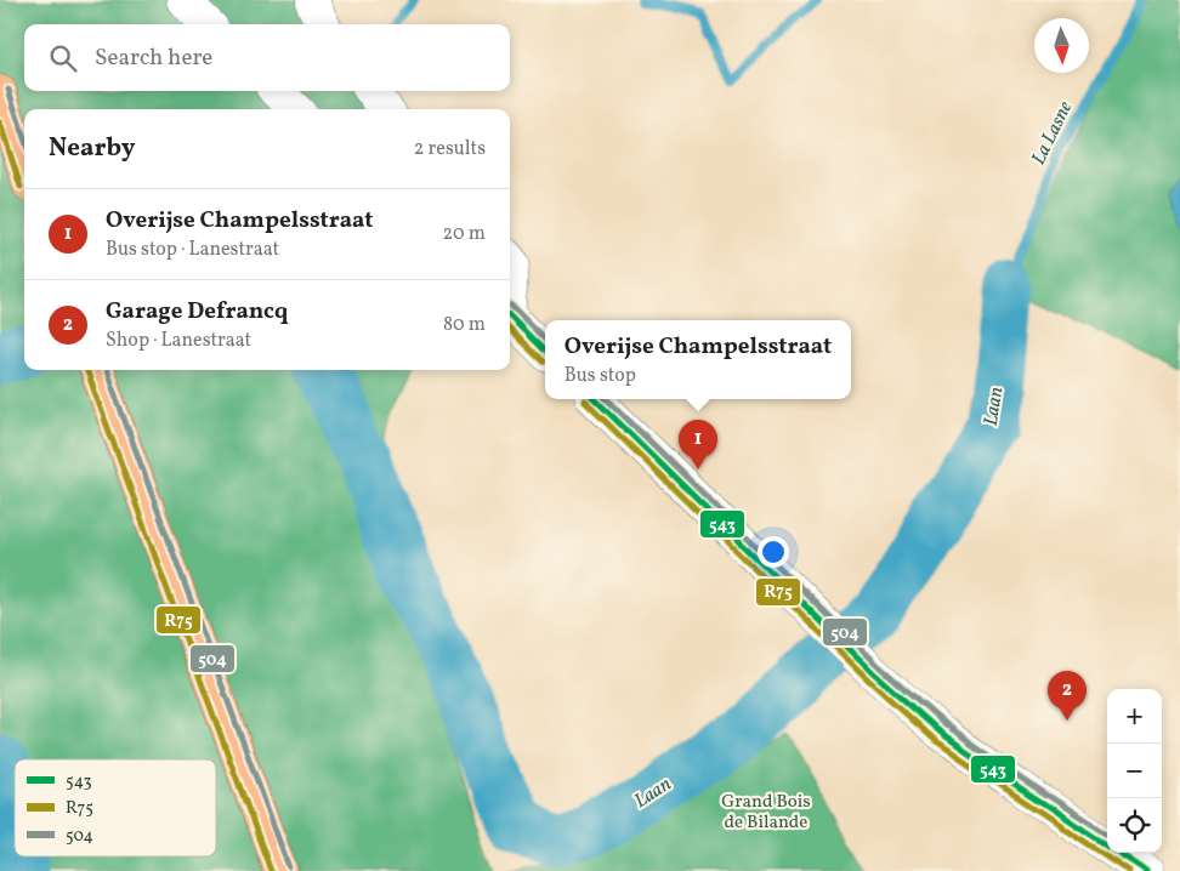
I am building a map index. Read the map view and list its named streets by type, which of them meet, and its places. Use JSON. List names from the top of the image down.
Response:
{
  "water": ["La Lasne", "Laan"],
  "parks": ["Grand Bois de Bilande"],
  "lines": ["transit line 504", "transit line R75", "transit line 543"],
  "legend": ["543", "R75", "504"],
  "north": "bottom",
  "page": {
    "search": "Search here",
    "heading": ["Nearby", "2 results"],
    "list": [
      {
        "mark": "1",
        "name": "Overijse Champelsstraat",
        "note": "Bus stop · Lanestraat",
        "value": "20 m"
      },
      {
        "mark": "2",
        "name": "Garage Defrancq",
        "note": "Shop · Lanestraat",
        "value": "80 m"
      }
    ],
    "popup": ["Overijse Champelsstraat", "Bus stop"],
    "pins": ["1", "2"],
    "map_buttons": ["+", "−"]
  }
}
